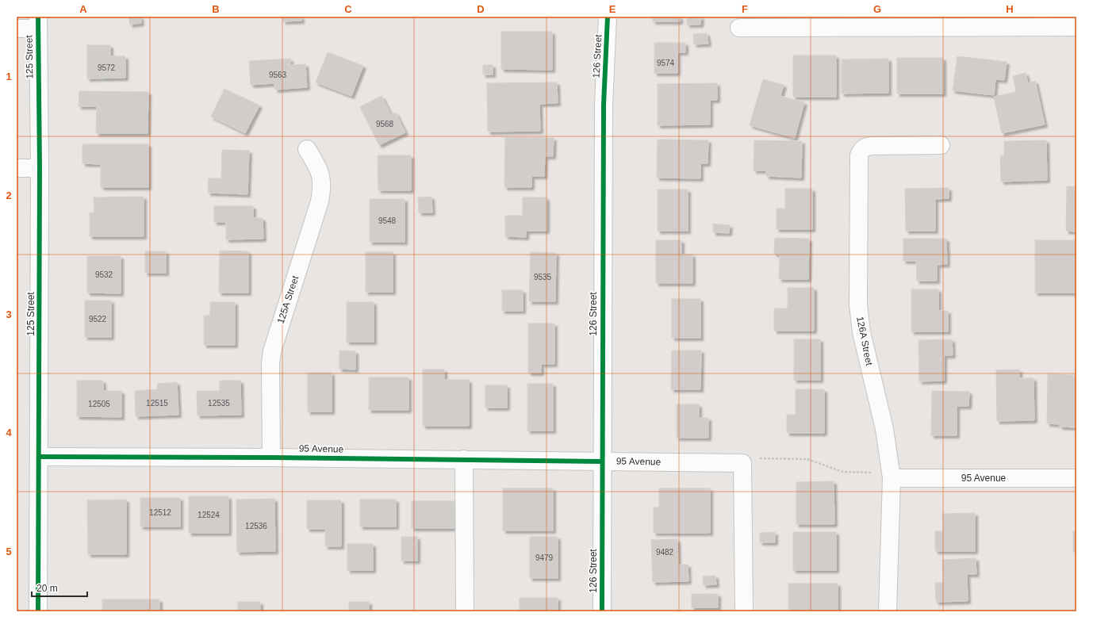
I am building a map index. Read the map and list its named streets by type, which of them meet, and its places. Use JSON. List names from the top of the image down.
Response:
{
  "streets": {
    "street": [
      "126 Street",
      "125 Street",
      "125A Street",
      "126A Street",
      "95 Avenue"
    ]
  },
  "crossings": [
    ["126 Street", "95 Avenue"],
    ["125 Street", "95 Avenue"],
    ["125A Street", "95 Avenue"],
    ["126A Street", "95 Avenue"]
  ],
  "house_numbers": [
    "9574",
    "9572",
    "9563",
    "9568",
    "9548",
    "9532",
    "9535",
    "9522",
    "12515",
    "12535",
    "12505",
    "12512",
    "12524",
    "12536",
    "9482",
    "9479"
  ],
  "scale_bar": "20 m",
  "grid": {
    "columns": [
      "A",
      "B",
      "C",
      "D",
      "E",
      "F",
      "G",
      "H"
    ],
    "rows": [
      "1",
      "2",
      "3",
      "4",
      "5"
    ]
  }
}
